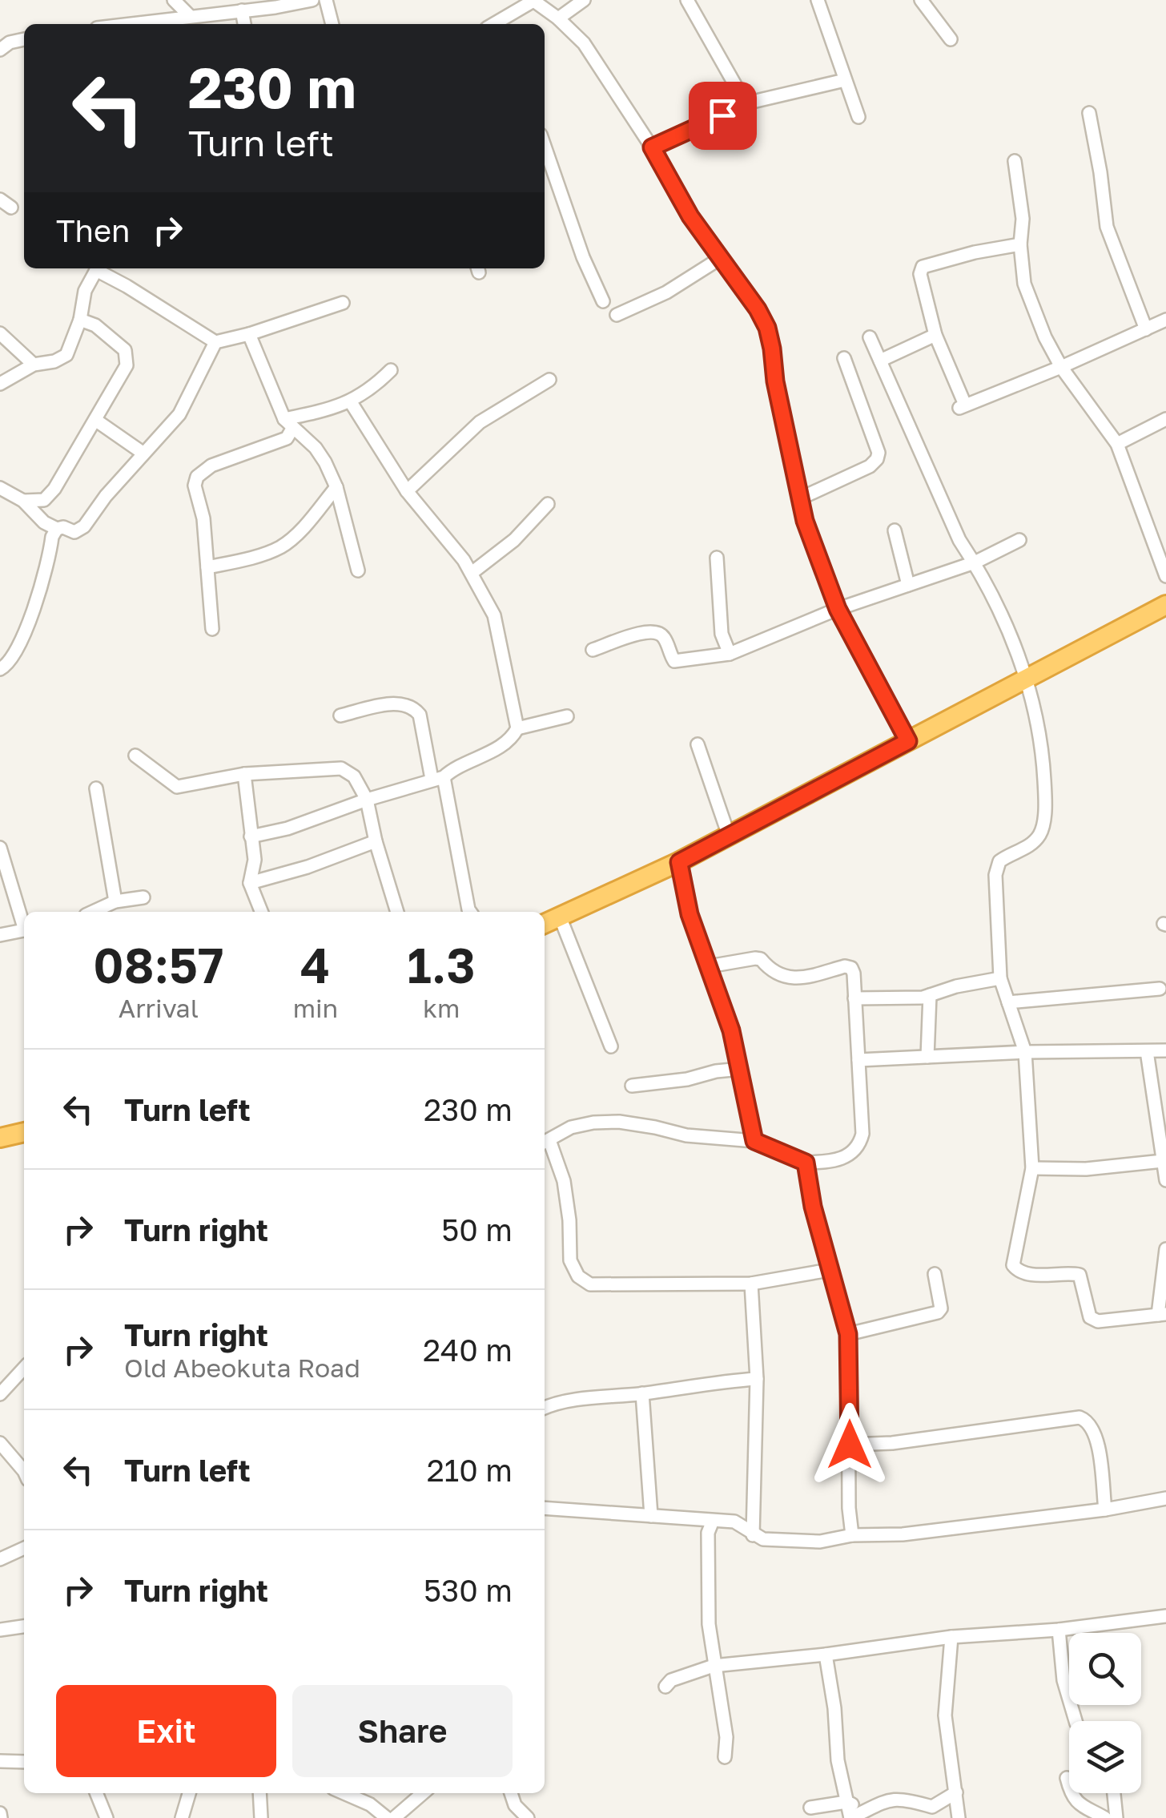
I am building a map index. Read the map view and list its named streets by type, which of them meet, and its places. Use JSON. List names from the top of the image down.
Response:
{
  "page": {
    "turn": ["230 m", "Turn left"],
    "then": "Then",
    "eta": [
      "08:57",
      "Arrival",
      "4",
      "min",
      "1.3",
      "km"
    ],
    "list": [
      {
        "name": "Turn left",
        "value": "230 m"
      },
      {
        "name": "Turn right",
        "value": "50 m"
      },
      {
        "name": "Turn right",
        "note": "Old Abeokuta Road",
        "value": "240 m"
      },
      {
        "name": "Turn left",
        "value": "210 m"
      },
      {
        "name": "Turn right",
        "value": "530 m"
      }
    ],
    "buttons": ["Exit", "Share"]
  }
}
